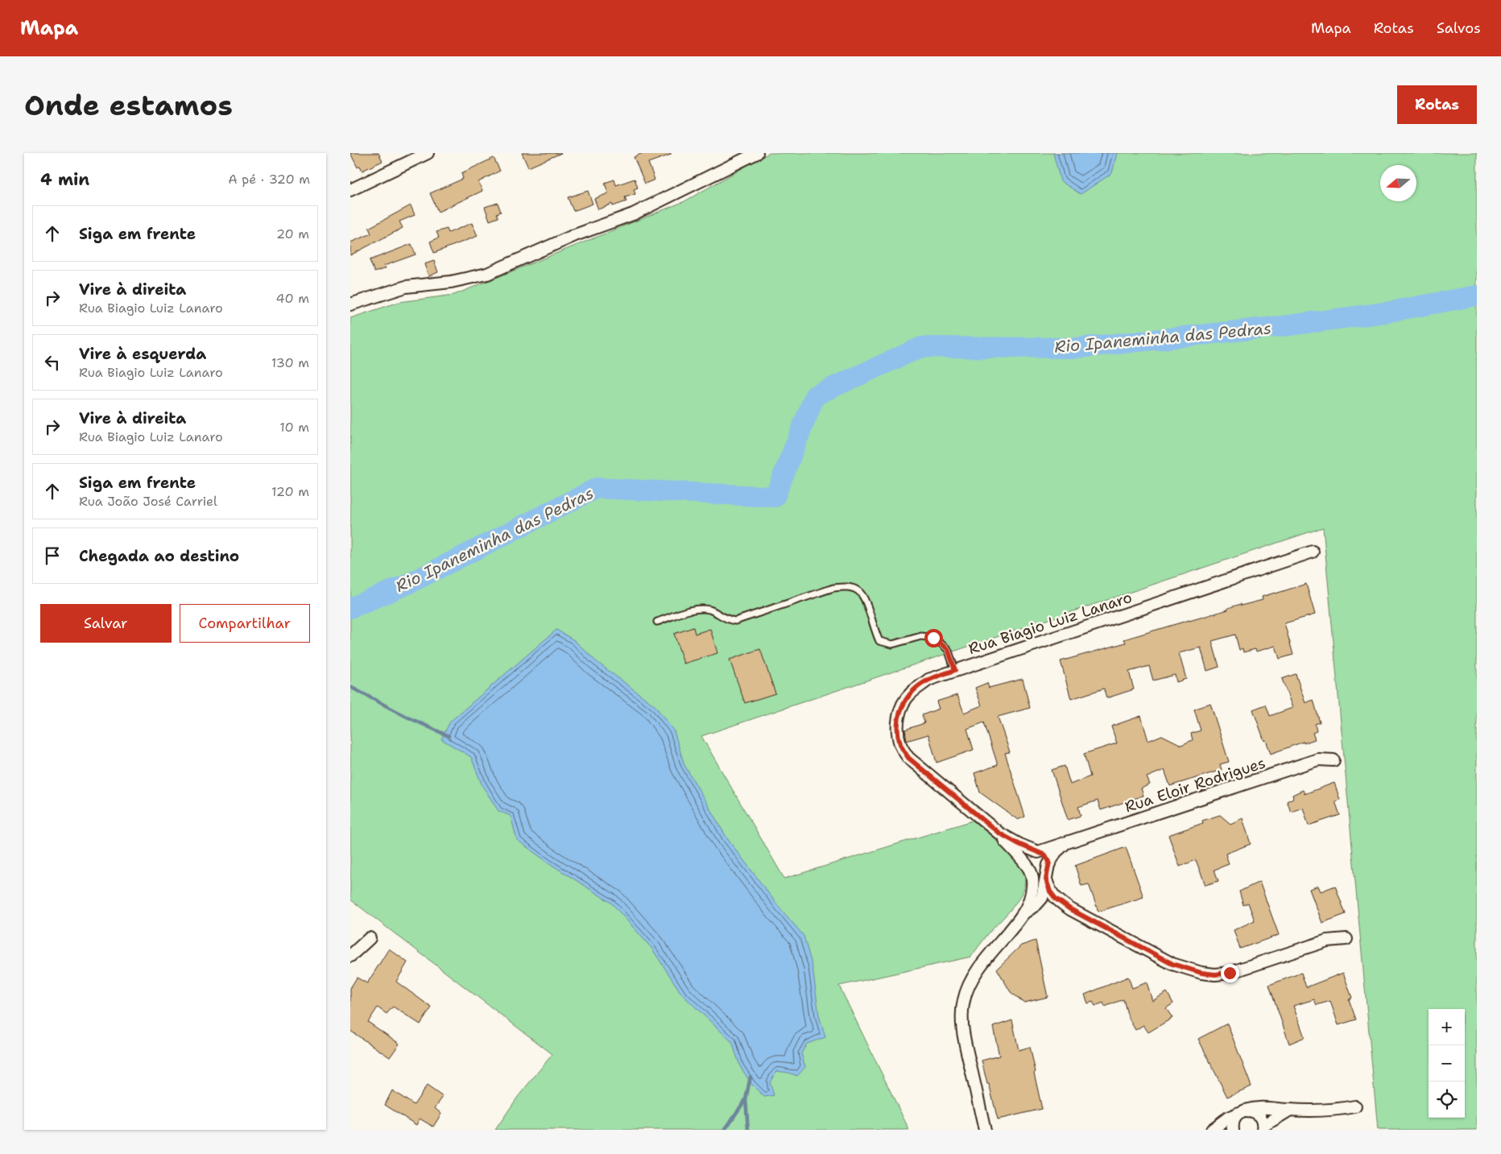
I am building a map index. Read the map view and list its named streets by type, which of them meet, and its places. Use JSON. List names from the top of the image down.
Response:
{
  "streets": {
    "street": ["Rua Biagio Luiz Lanaro", "Rua Eloir Rodrigues"]
  },
  "crossings": [
    ["Rua Biagio Luiz Lanaro", "Rua Eloir Rodrigues"]
  ],
  "water": ["Rio Ipaneminha das Pedras"],
  "north": "left",
  "page": {
    "header": "Mapa",
    "nav": ["Mapa", "Rotas", "Salvos"],
    "buttons": [
      "Rotas",
      ["Salvar", "Compartilhar"]
    ],
    "title": "Onde estamos",
    "heading": ["4 min", "A pé · 320 m"],
    "list": [
      ["Siga em frente", "20 m"],
      ["Vire à direita", "Rua Biagio Luiz Lanaro", "40 m"],
      ["Vire à esquerda", "Rua Biagio Luiz Lanaro", "130 m"],
      ["Vire à direita", "Rua Biagio Luiz Lanaro", "10 m"],
      ["Siga em frente", "Rua João José Carriel", "120 m"],
      "Chegada ao destino"
    ],
    "map_buttons": ["+", "−"]
  }
}
